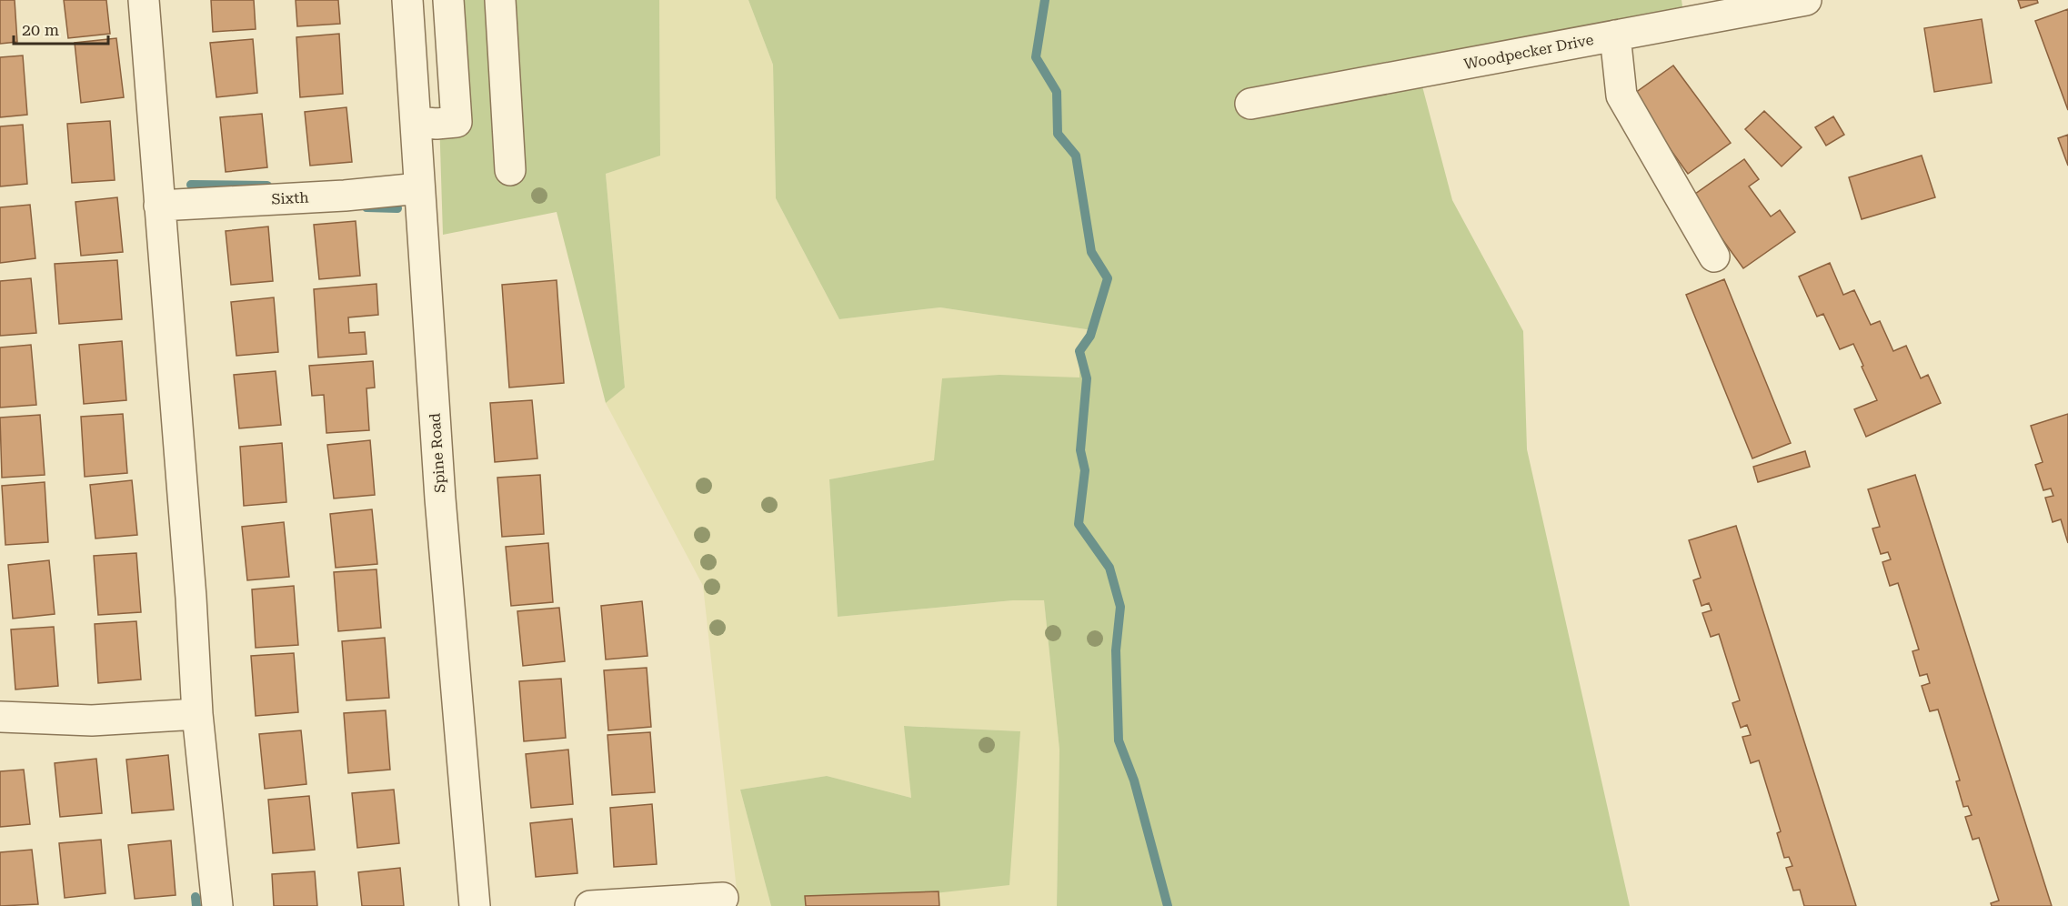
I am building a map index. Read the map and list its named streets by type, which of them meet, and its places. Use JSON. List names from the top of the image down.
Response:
{
  "streets": {
    "street": ["Woodpecker Drive", "Sixth", "Spine Road"]
  },
  "crossings": [
    ["Sixth", "Spine Road"]
  ],
  "scale_bar": "20 m"
}
